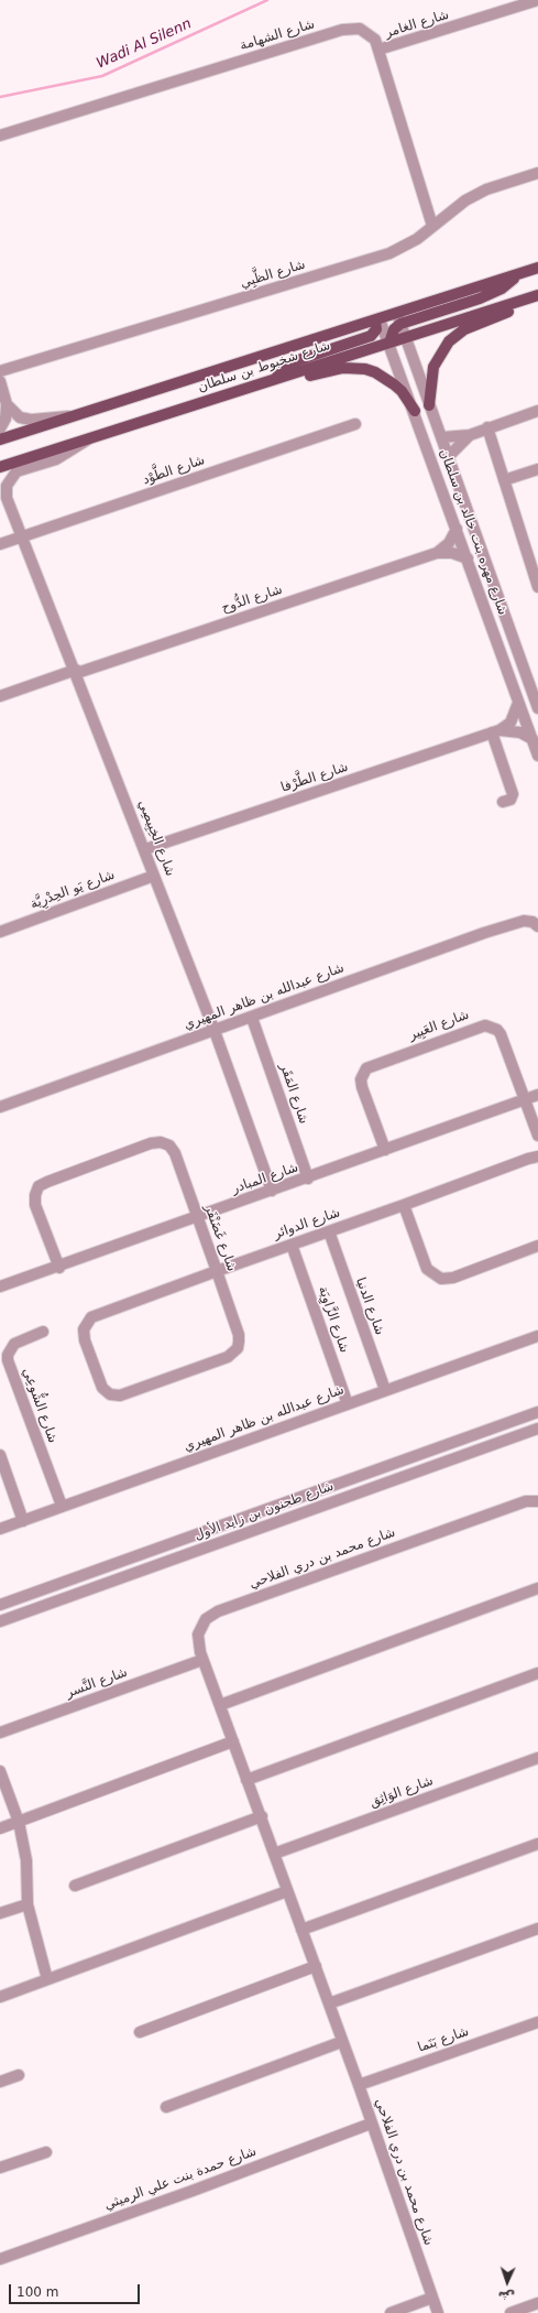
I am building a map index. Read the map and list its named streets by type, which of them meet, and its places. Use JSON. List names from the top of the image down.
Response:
{
  "streets": {
    "main road": ["شارع شخبوط بن سلطان"],
    "street": [
      "شارع الغامر",
      "شارع الشهامة",
      "شارع الظَّبِي",
      "شارع الطَّوْد",
      "شارع مهره بنت خالد بن سلطان",
      "شارع الدُّوح",
      "شارع الطَّرْفا",
      "شارع الخِبِيصِي",
      "شارع يَو الحِدْرِيَّة",
      "شارع عبدالله بن ظاهر المهيري",
      "شارع العَبِير",
      "شارع المَقَر",
      "شارع المبادر",
      "شارع الدوائر",
      "شارع غَضَنْفَر",
      "شارع الدنيا",
      "شارع الزَّاوِيَة",
      "شارع الشُّوعِي",
      "شارع طحنون بن زايد الأول",
      "شارع محمد بن دري الفلاحي",
      "شارع النَّسر",
      "شارع الوَاثِق",
      "شارع بَنَما",
      "شارع حمدة بنت علي الرميثي"
    ]
  },
  "crossings": [
    ["شارع الغامر", "شارع الشهامة"],
    ["شارع الشهامة", "شارع الظَّبِي"],
    ["شارع شخبوط بن سلطان", "شارع مهره بنت خالد بن سلطان"],
    ["شارع شخبوط بن سلطان", "شارع الخِبِيصِي"],
    ["شارع الطَّوْد", "شارع الخِبِيصِي"],
    ["شارع مهره بنت خالد بن سلطان", "شارع الدُّوح"],
    ["شارع مهره بنت خالد بن سلطان", "شارع الطَّرْفا"],
    ["شارع الدُّوح", "شارع الخِبِيصِي"],
    ["شارع الطَّرْفا", "شارع الخِبِيصِي"],
    ["شارع الخِبِيصِي", "شارع يَو الحِدْرِيَّة"],
    ["شارع الخِبِيصِي", "شارع عبدالله بن ظاهر المهيري"],
    ["شارع الخِبِيصِي", "شارع المبادر"],
    ["شارع عبدالله بن ظاهر المهيري", "شارع المَقَر"],
    ["شارع عبدالله بن ظاهر المهيري", "شارع الدنيا"],
    ["شارع عبدالله بن ظاهر المهيري", "شارع الزَّاوِيَة"],
    ["شارع عبدالله بن ظاهر المهيري", "شارع الشُّوعِي"],
    ["شارع العَبِير", "شارع المبادر"],
    ["شارع المَقَر", "شارع المبادر"],
    ["شارع المبادر", "شارع غَضَنْفَر"],
    ["شارع الدوائر", "شارع غَضَنْفَر"],
    ["شارع الدوائر", "شارع الدنيا"],
    ["شارع الدوائر", "شارع الزَّاوِيَة"],
    ["شارع محمد بن دري الفلاحي", "شارع النَّسر"],
    ["شارع محمد بن دري الفلاحي", "شارع الوَاثِق"],
    ["شارع محمد بن دري الفلاحي", "شارع بَنَما"],
    ["شارع محمد بن دري الفلاحي", "شارع حمدة بنت علي الرميثي"]
  ],
  "water": ["Wadi Al Silenn"],
  "scale_bar": "100 m",
  "north": "bottom"
}
